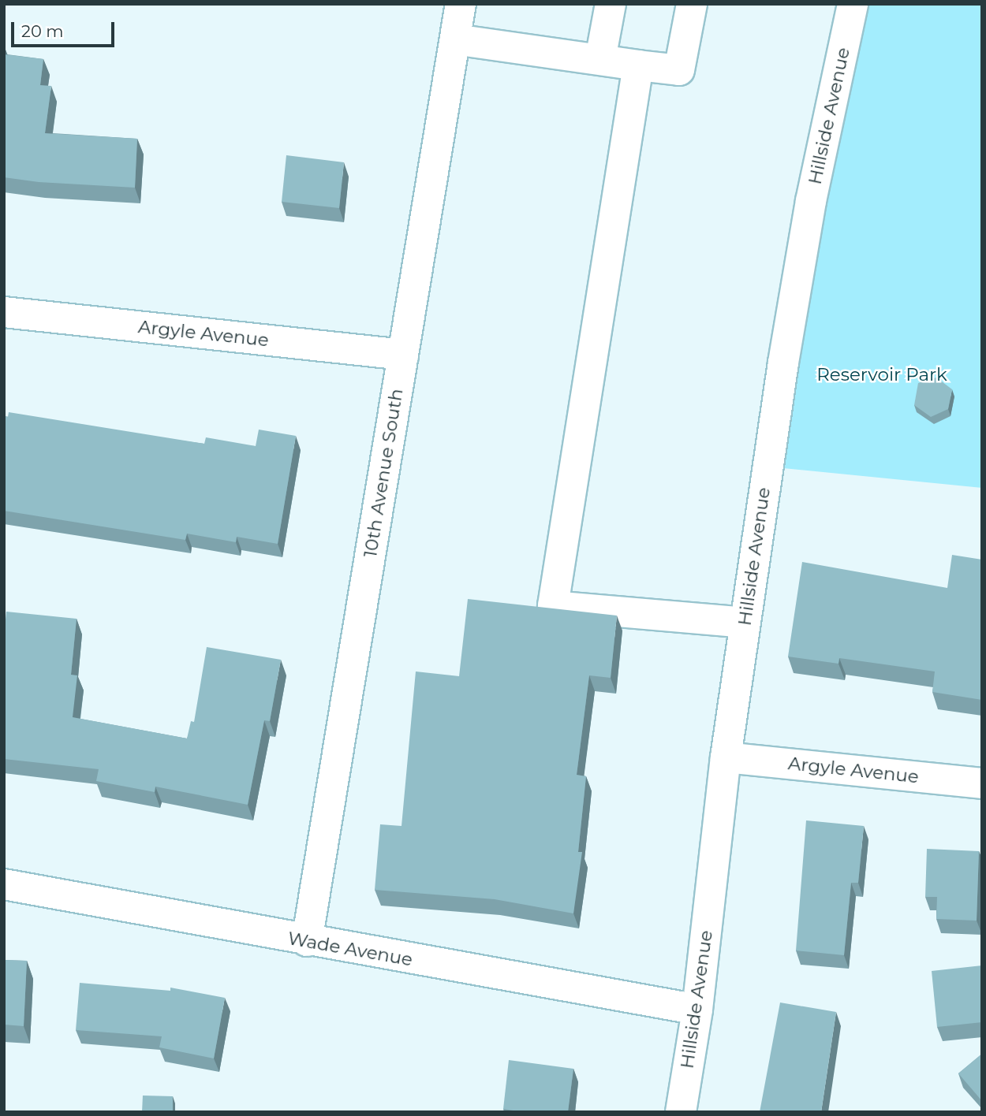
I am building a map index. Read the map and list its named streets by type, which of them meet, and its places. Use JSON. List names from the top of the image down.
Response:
{
  "streets": {
    "street": [
      "Hillside Avenue",
      "Argyle Avenue",
      "10th Avenue South",
      "Wade Avenue"
    ]
  },
  "crossings": [
    ["Hillside Avenue", "Argyle Avenue"],
    ["Hillside Avenue", "Wade Avenue"],
    ["Argyle Avenue", "10th Avenue South"],
    ["10th Avenue South", "Wade Avenue"]
  ],
  "parks": ["Reservoir Park"],
  "scale_bar": "20 m"
}
